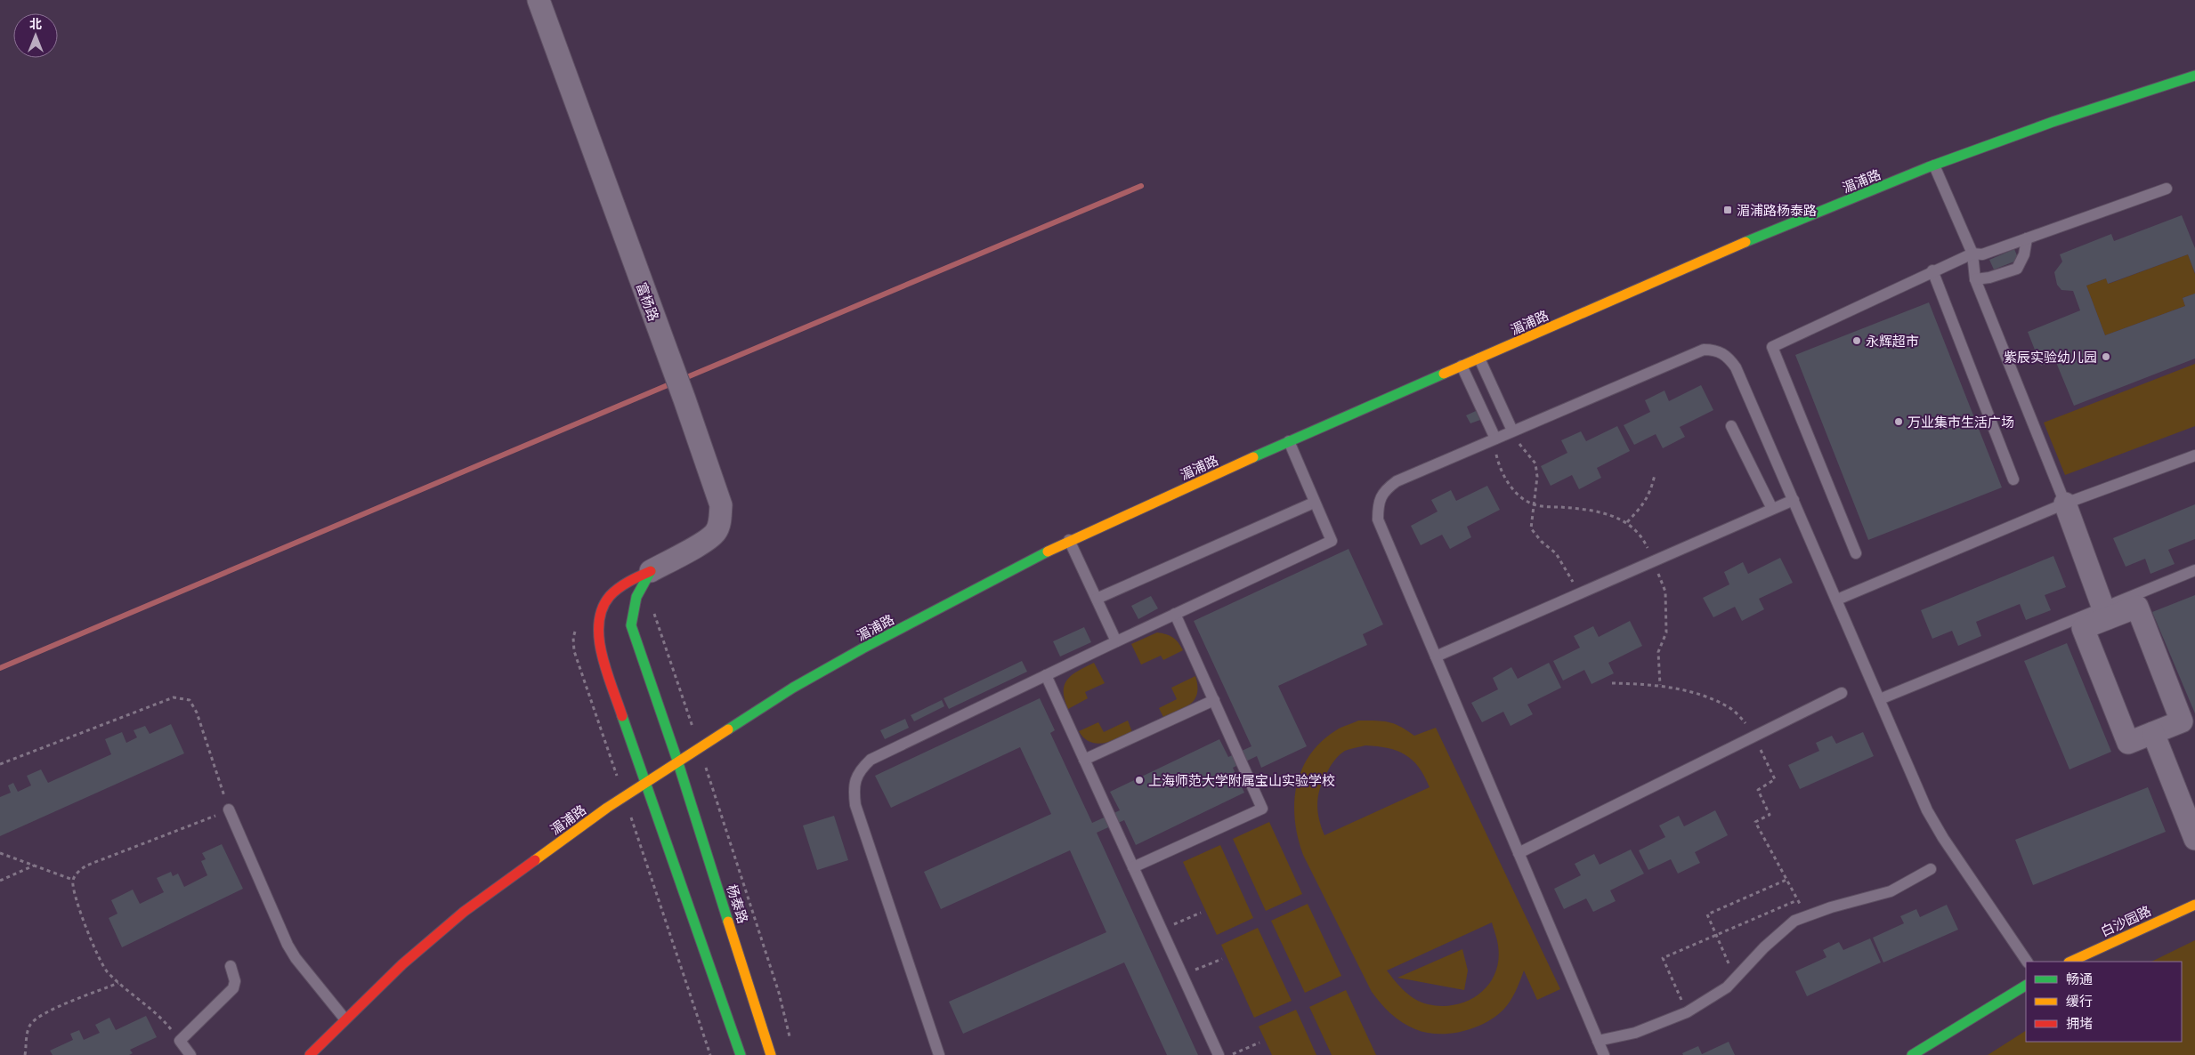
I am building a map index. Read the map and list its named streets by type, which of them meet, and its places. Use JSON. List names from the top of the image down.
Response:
{
  "streets": {
    "street": [
      "湄浦路",
      "富杨路",
      "杨泰路",
      "白沙园路"
    ]
  },
  "crossings": [
    ["湄浦路", "杨泰路"],
    ["富杨路", "杨泰路"]
  ],
  "places": {
    "transit": ["湄浦路杨泰路"],
    "other": [
      "永辉超市",
      "紫辰实验幼儿园",
      "万业集市生活广场",
      "上海师范大学附属宝山实验学校"
    ]
  },
  "legend": ["畅通", "缓行", "拥堵"],
  "north": "top"
}
